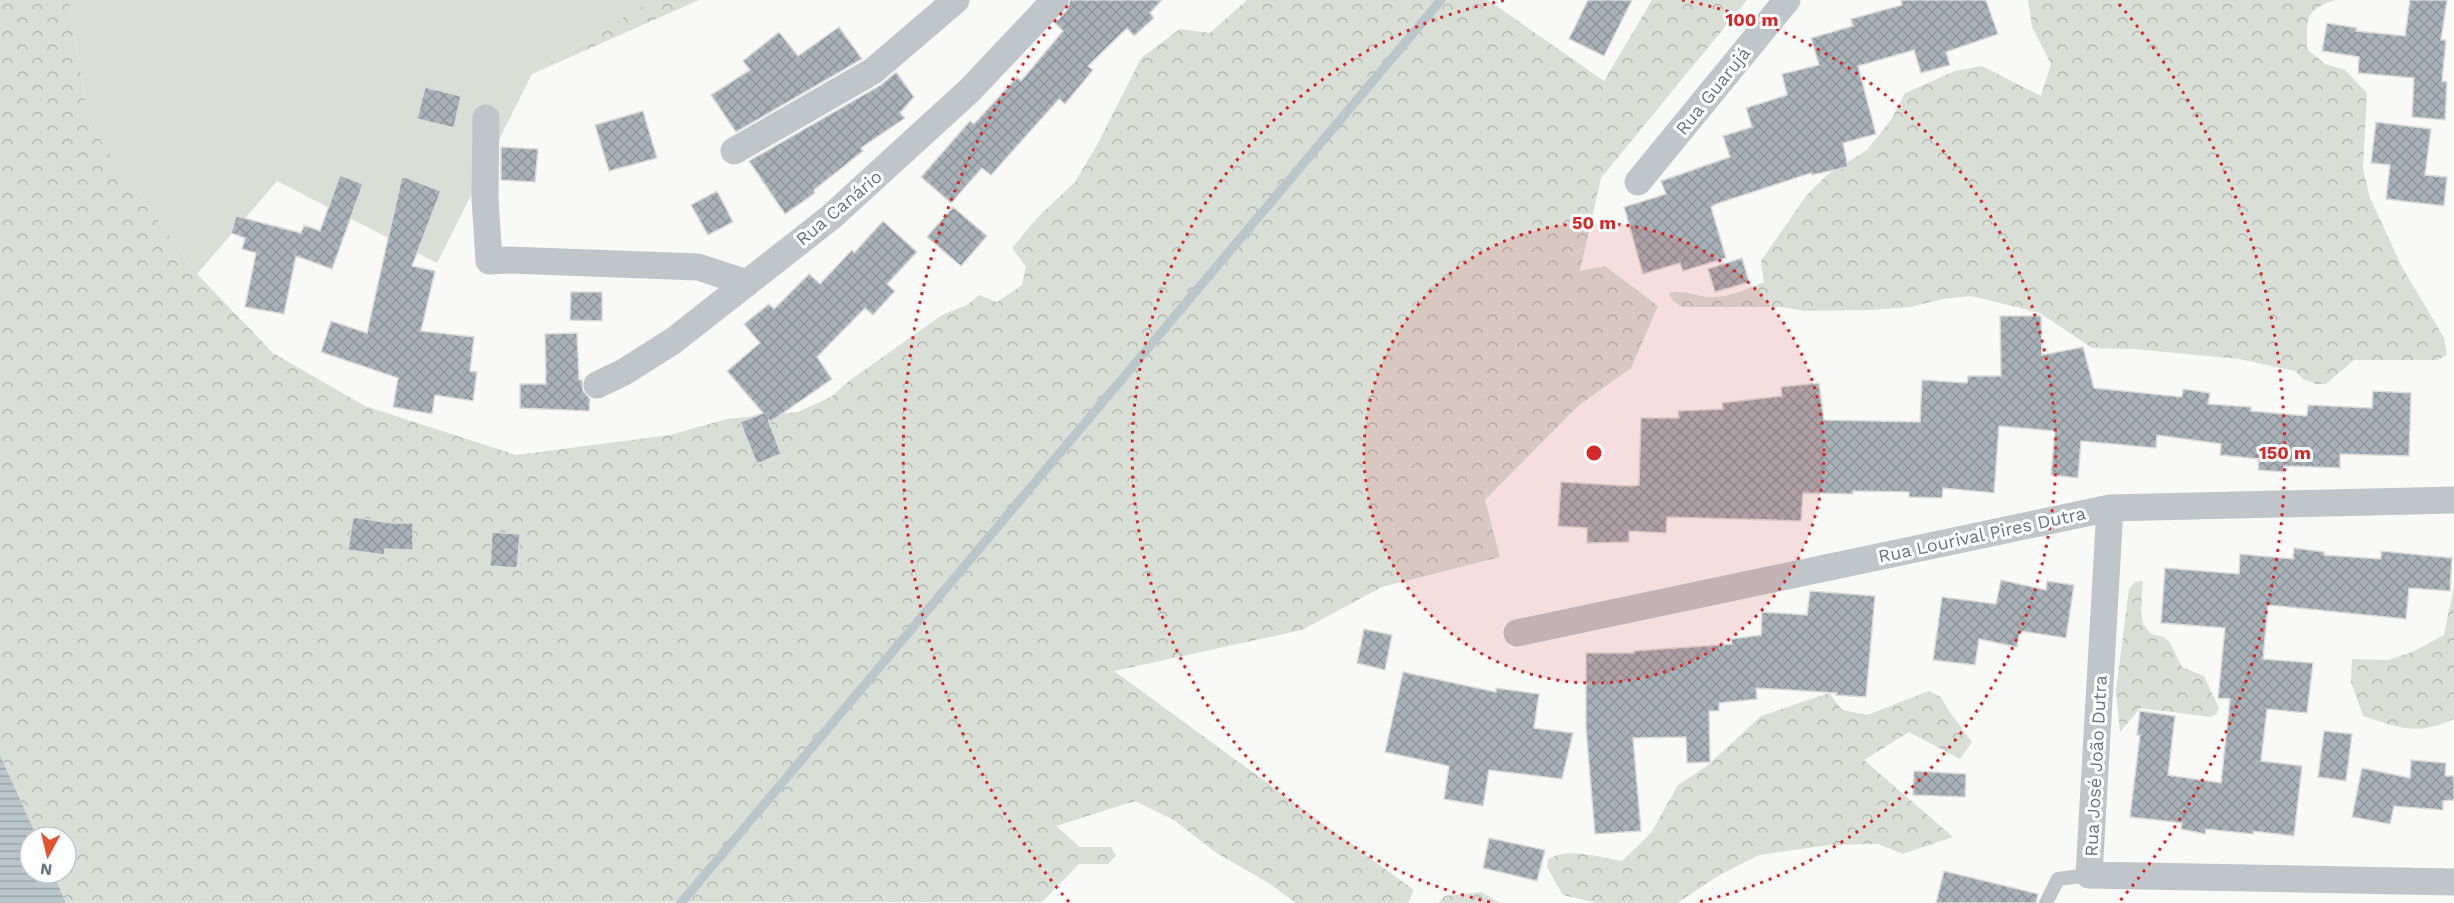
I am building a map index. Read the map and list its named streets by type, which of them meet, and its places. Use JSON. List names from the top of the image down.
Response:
{
  "streets": {
    "street": [
      "Rua Guarujá",
      "Rua Canário",
      "Rua Lourival Pires Dutra",
      "Rua José João Dutra"
    ]
  },
  "crossings": [
    ["Rua Lourival Pires Dutra", "Rua José João Dutra"]
  ],
  "north": "bottom",
  "rings": ["100 m", "50 m", "150 m"]
}
